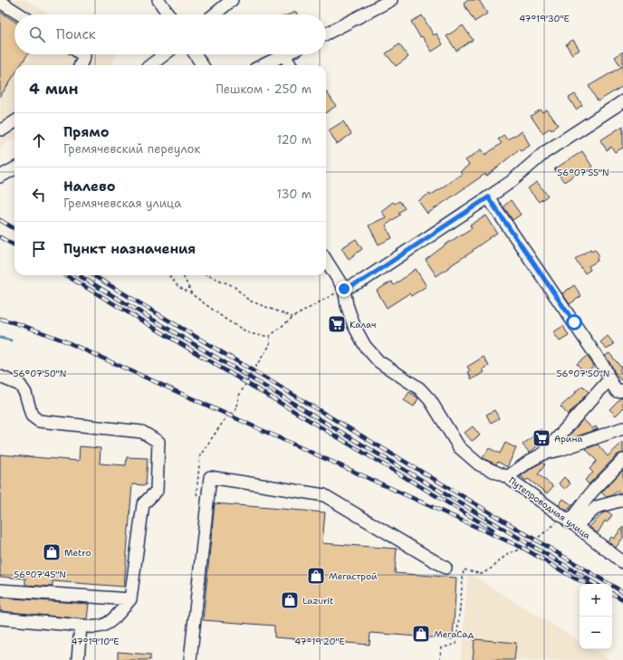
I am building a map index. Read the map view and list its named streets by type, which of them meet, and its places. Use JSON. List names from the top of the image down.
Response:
{
  "streets": {
    "street": ["Путепроводная улица"]
  },
  "places": {
    "supermarket": ["Калач", "Арина"],
    "shop": [
      "Metro",
      "Мегастрой",
      "Lazurit",
      "МегаСад"
    ]
  },
  "page": {
    "search": "Поиск",
    "heading": ["4 мин", "Пешком · 250 m"],
    "list": [
      ["Прямо", "Гремячевский переулок", "120 m"],
      ["Налево", "Гремячевская улица", "130 m"],
      "Пункт назначения"
    ],
    "map_buttons": ["+", "−"]
  },
  "coordinates": [
    "47°19'30\"E",
    "56°07'55\"N",
    "56°07'50\"N",
    "56°07'45\"N",
    "47°19'10\"E",
    "47°19'20\"E"
  ]
}
